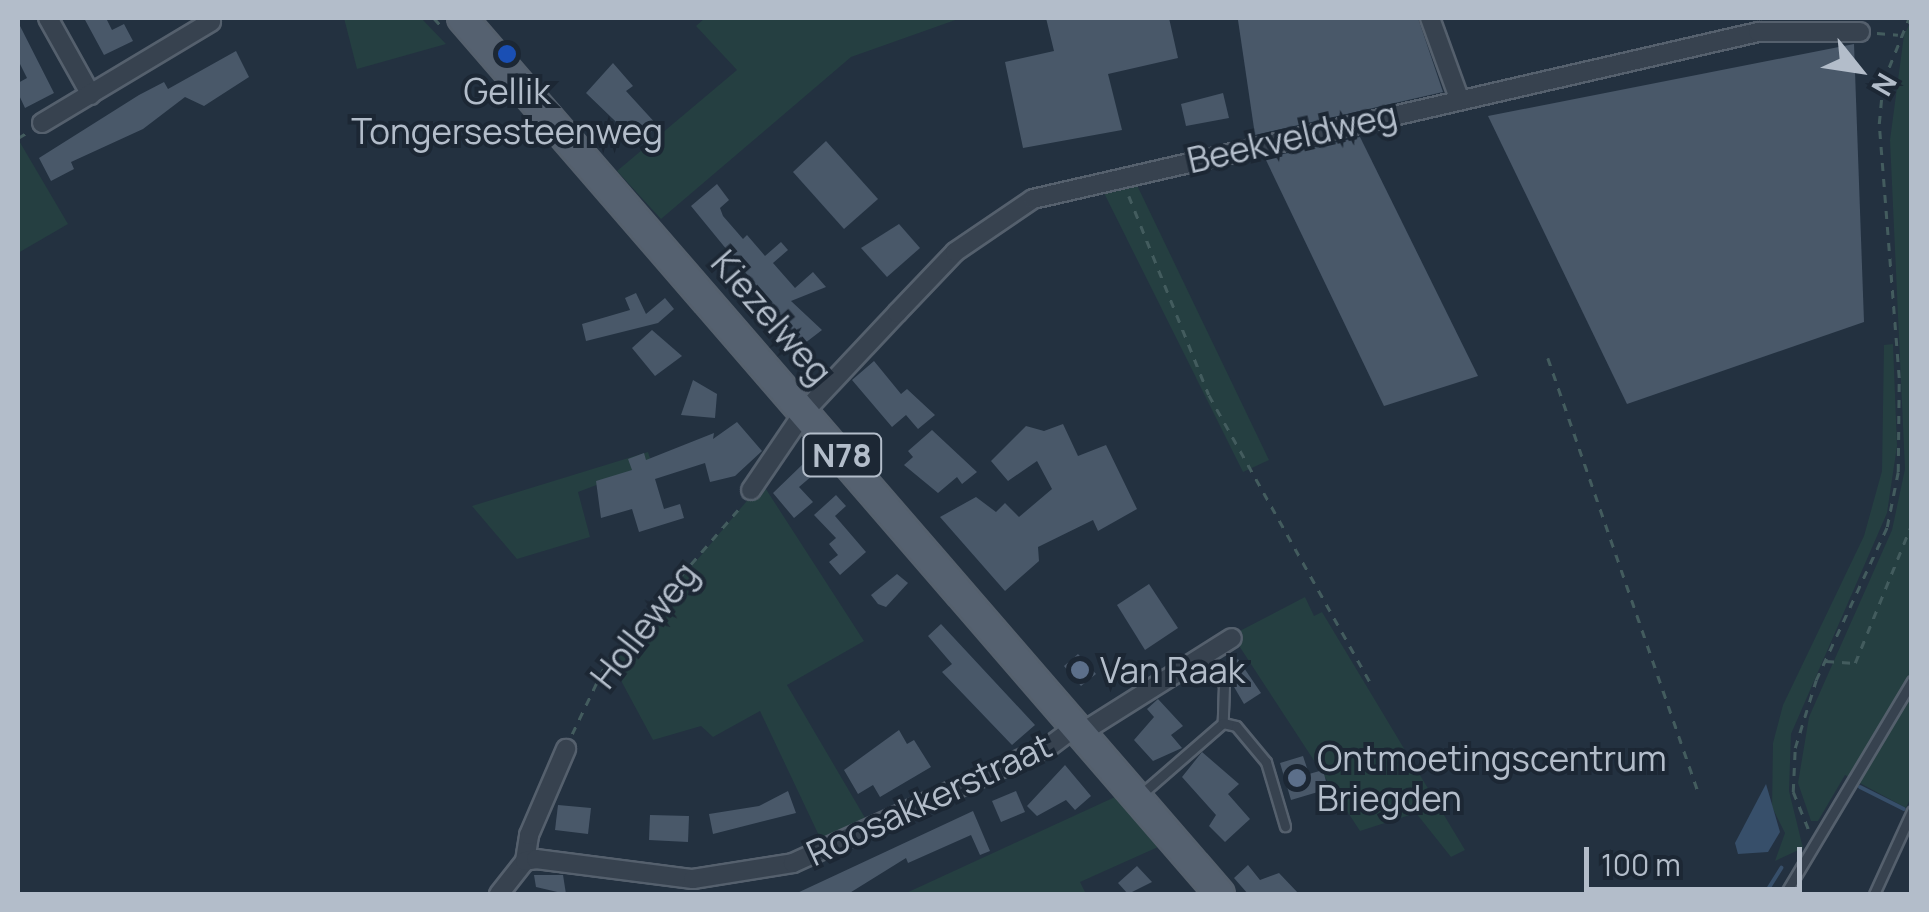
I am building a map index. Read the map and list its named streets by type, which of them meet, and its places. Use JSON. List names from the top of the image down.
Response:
{
  "streets": {
    "main road": ["Kiezelweg", "N78"],
    "street": ["Beekveldweg", "Roosakkerstraat"],
    "path": ["Holleweg"]
  },
  "crossings": [
    ["Beekveldweg", "Kiezelweg"],
    ["Kiezelweg", "Roosakkerstraat"]
  ],
  "places": ["Gellik Tongersesteenweg", "Van Raak", "Ontmoetingscentrum Briegden"],
  "scale_bar": "100 m",
  "north": "bottom right"
}
